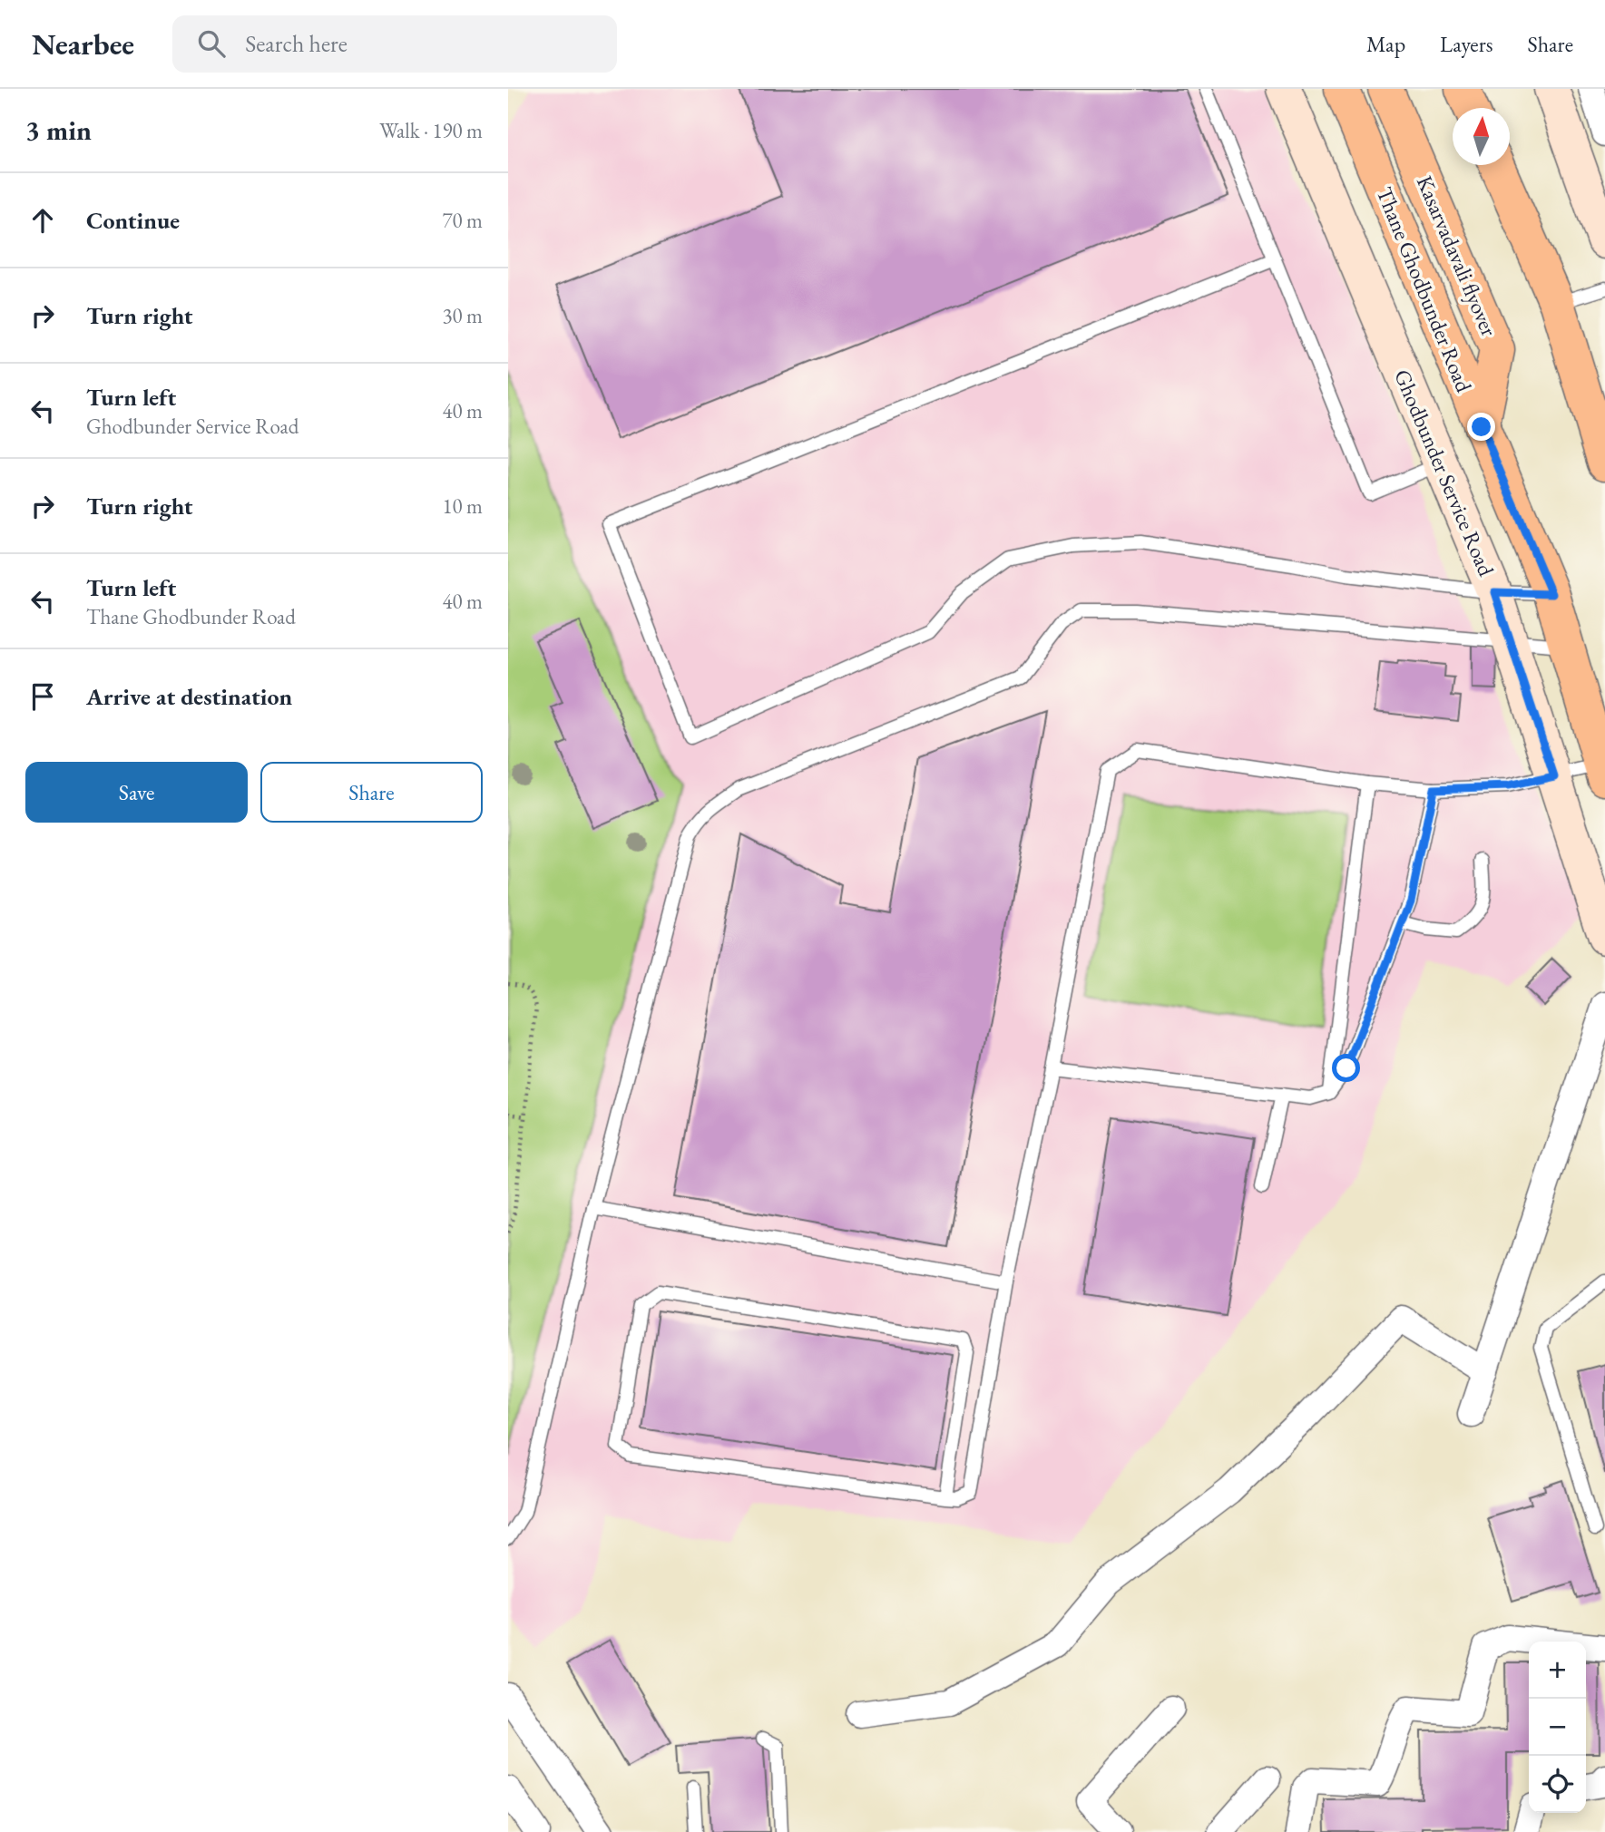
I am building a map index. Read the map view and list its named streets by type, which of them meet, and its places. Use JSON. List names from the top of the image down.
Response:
{
  "streets": {
    "main road": ["Kasarvadavali flyover", "Thane Ghodbunder Road"],
    "street": ["Ghodbunder Service Road"]
  },
  "crossings": [
    ["Kasarvadavali flyover", "Thane Ghodbunder Road"]
  ],
  "north": "top",
  "page": {
    "header": "Nearbee",
    "search": "Search here",
    "nav": ["Map", "Layers", "Share"],
    "heading": ["3 min", "Walk · 190 m"],
    "list": [
      ["Continue", "70 m"],
      ["Turn right", "30 m"],
      ["Turn left", "Ghodbunder Service Road", "40 m"],
      ["Turn right", "10 m"],
      ["Turn left", "Thane Ghodbunder Road", "40 m"],
      "Arrive at destination"
    ],
    "buttons": ["Save", "Share"],
    "map_buttons": ["+", "−"]
  }
}
